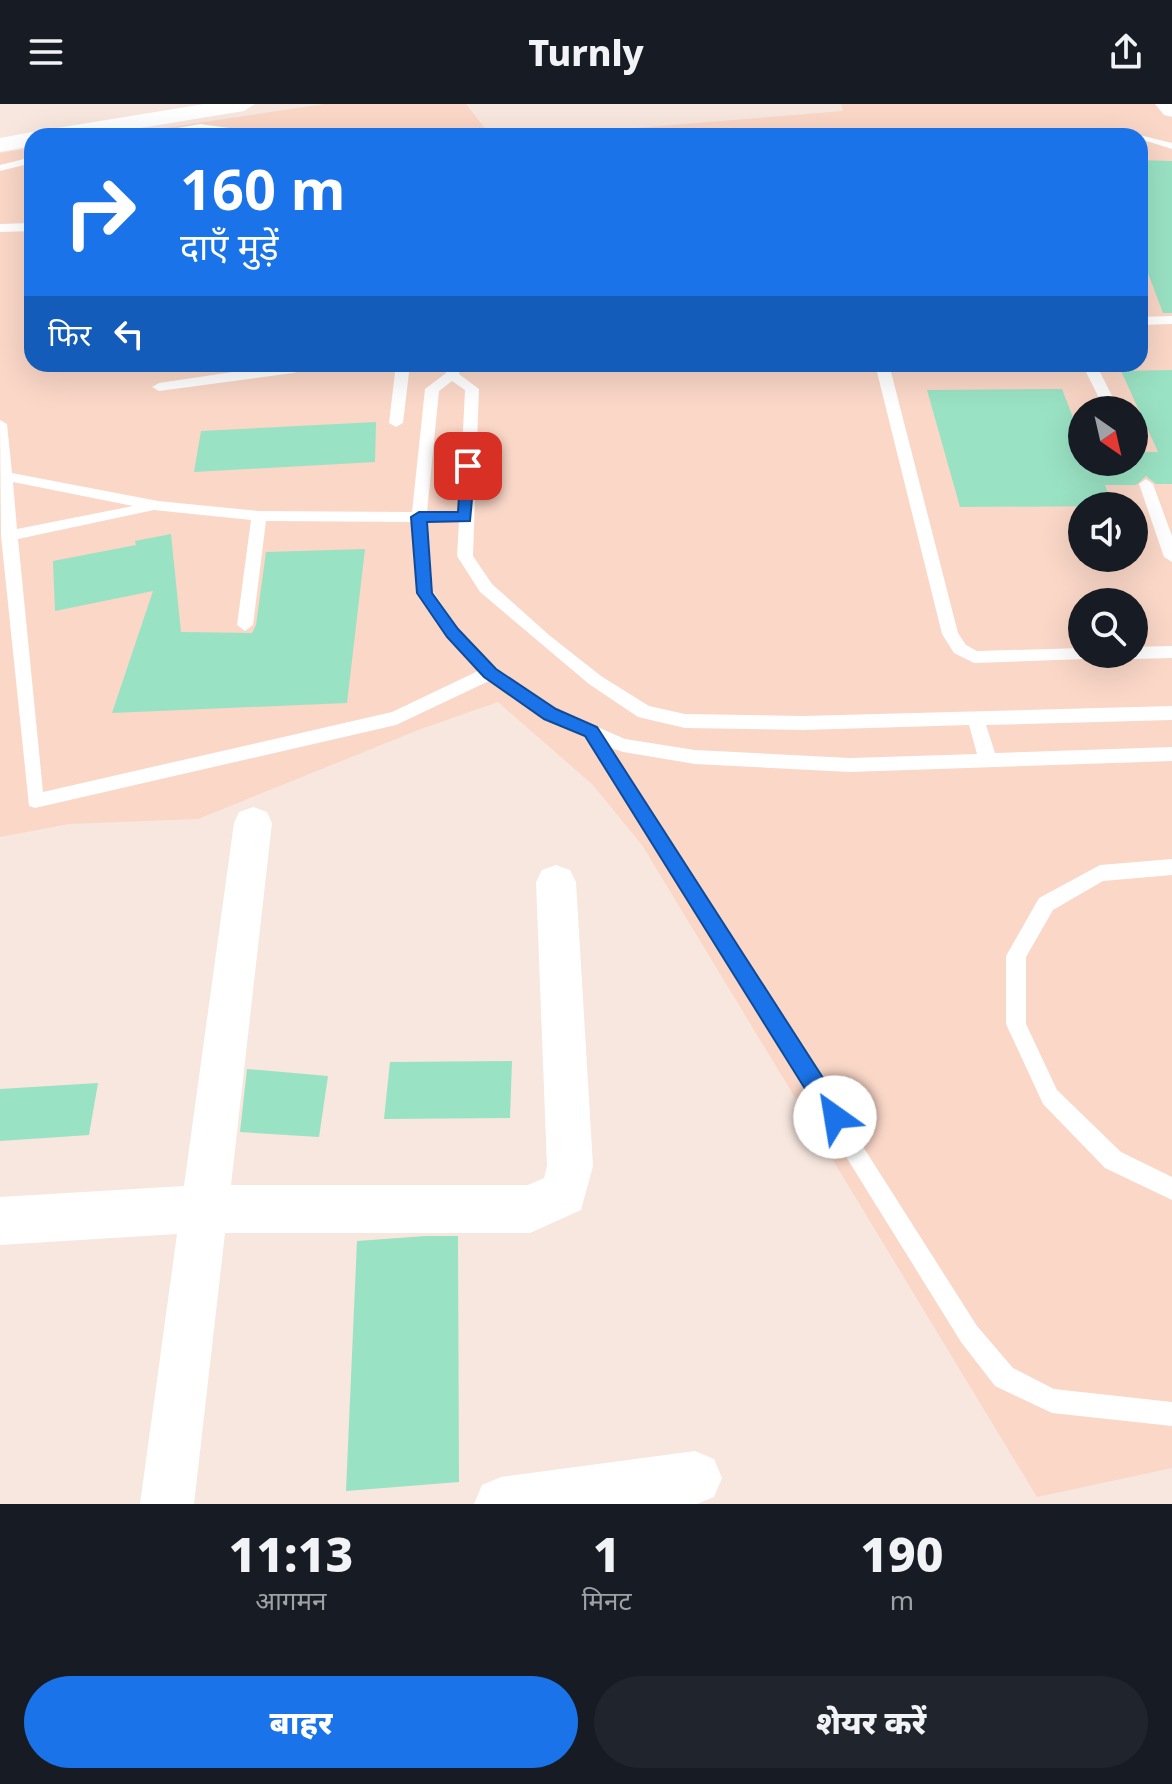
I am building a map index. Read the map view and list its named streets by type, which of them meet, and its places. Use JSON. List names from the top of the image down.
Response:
{
  "north": "bottom right",
  "page": {
    "header": "Turnly",
    "turn": ["160 m", "दाएँ मुड़ें"],
    "then": "फिर",
    "eta": [
      "11:13",
      "आगमन",
      "1",
      "मिनट",
      "190",
      "m"
    ],
    "buttons": ["बाहर", "शेयर करें"]
  }
}
